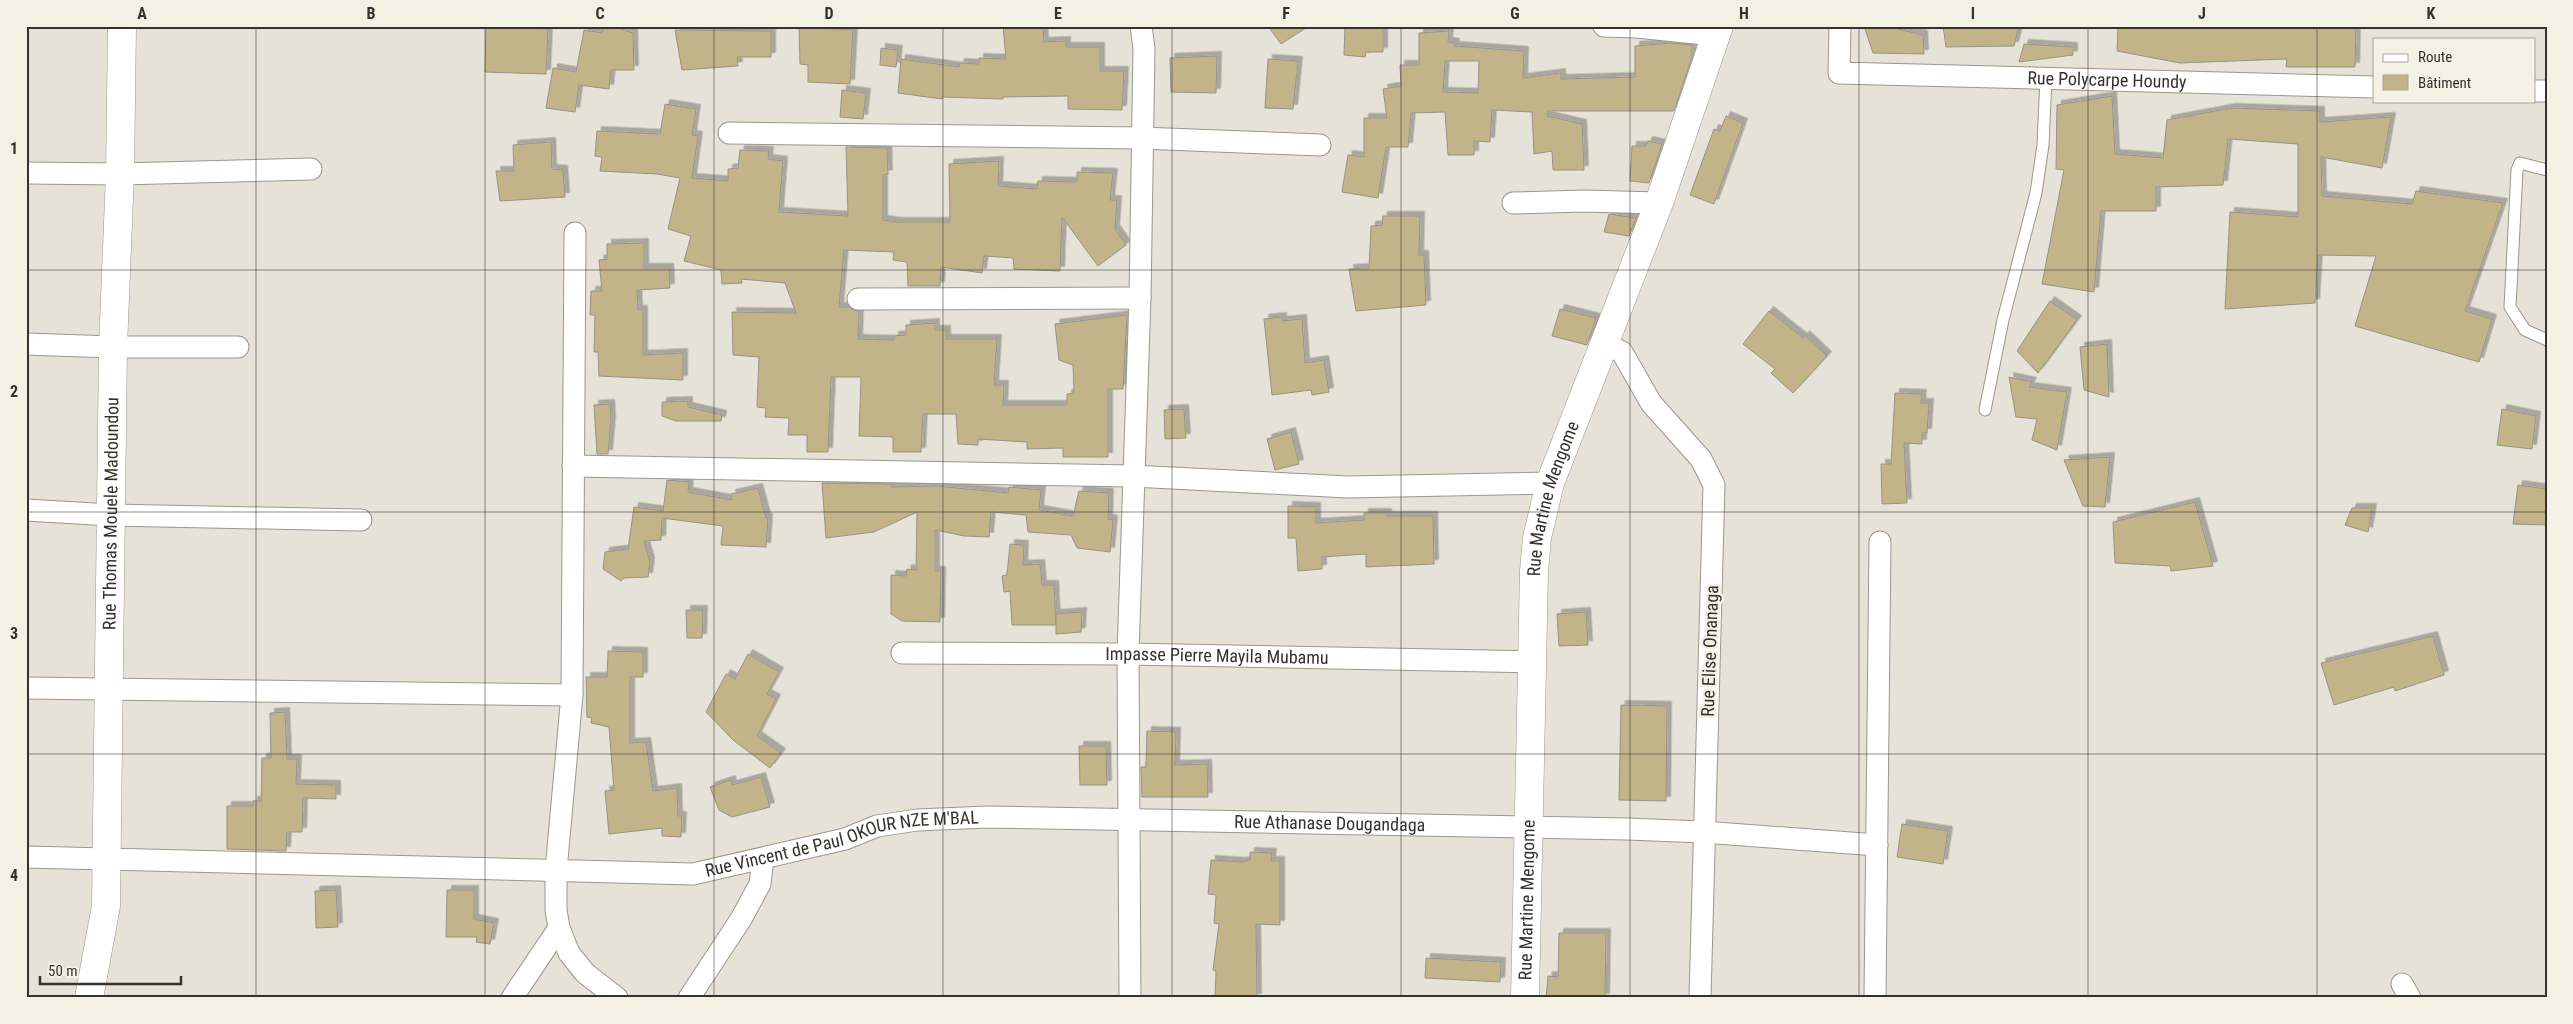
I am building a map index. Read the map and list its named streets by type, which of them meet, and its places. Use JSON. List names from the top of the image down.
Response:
{
  "streets": {
    "street": [
      "Rue Polycarpe Houndy",
      "Rue Martine Mengome",
      "Rue Thomas Mouele Madoundou",
      "Rue Elise Onanaga",
      "Impasse Pierre Mayila Mubamu",
      "Rue Athanase Dougandaga",
      "Rue Vincent de Paul OKOUR NZE M'BAL"
    ]
  },
  "crossings": [
    ["Rue Martine Mengome", "Rue Elise Onanaga"],
    ["Rue Martine Mengome", "Impasse Pierre Mayila Mubamu"],
    ["Rue Martine Mengome", "Rue Athanase Dougandaga"],
    ["Rue Thomas Mouele Madoundou", "Rue Vincent de Paul OKOUR NZE M'BAL"],
    ["Rue Elise Onanaga", "Rue Athanase Dougandaga"],
    ["Rue Athanase Dougandaga", "Rue Vincent de Paul OKOUR NZE M'BAL"]
  ],
  "legend": ["Route", "Bâtiment"],
  "scale_bar": "50 m",
  "grid": {
    "columns": [
      "A",
      "B",
      "C",
      "D",
      "E",
      "F",
      "G",
      "H",
      "I",
      "J",
      "K"
    ],
    "rows": [
      "1",
      "2",
      "3",
      "4"
    ]
  }
}
